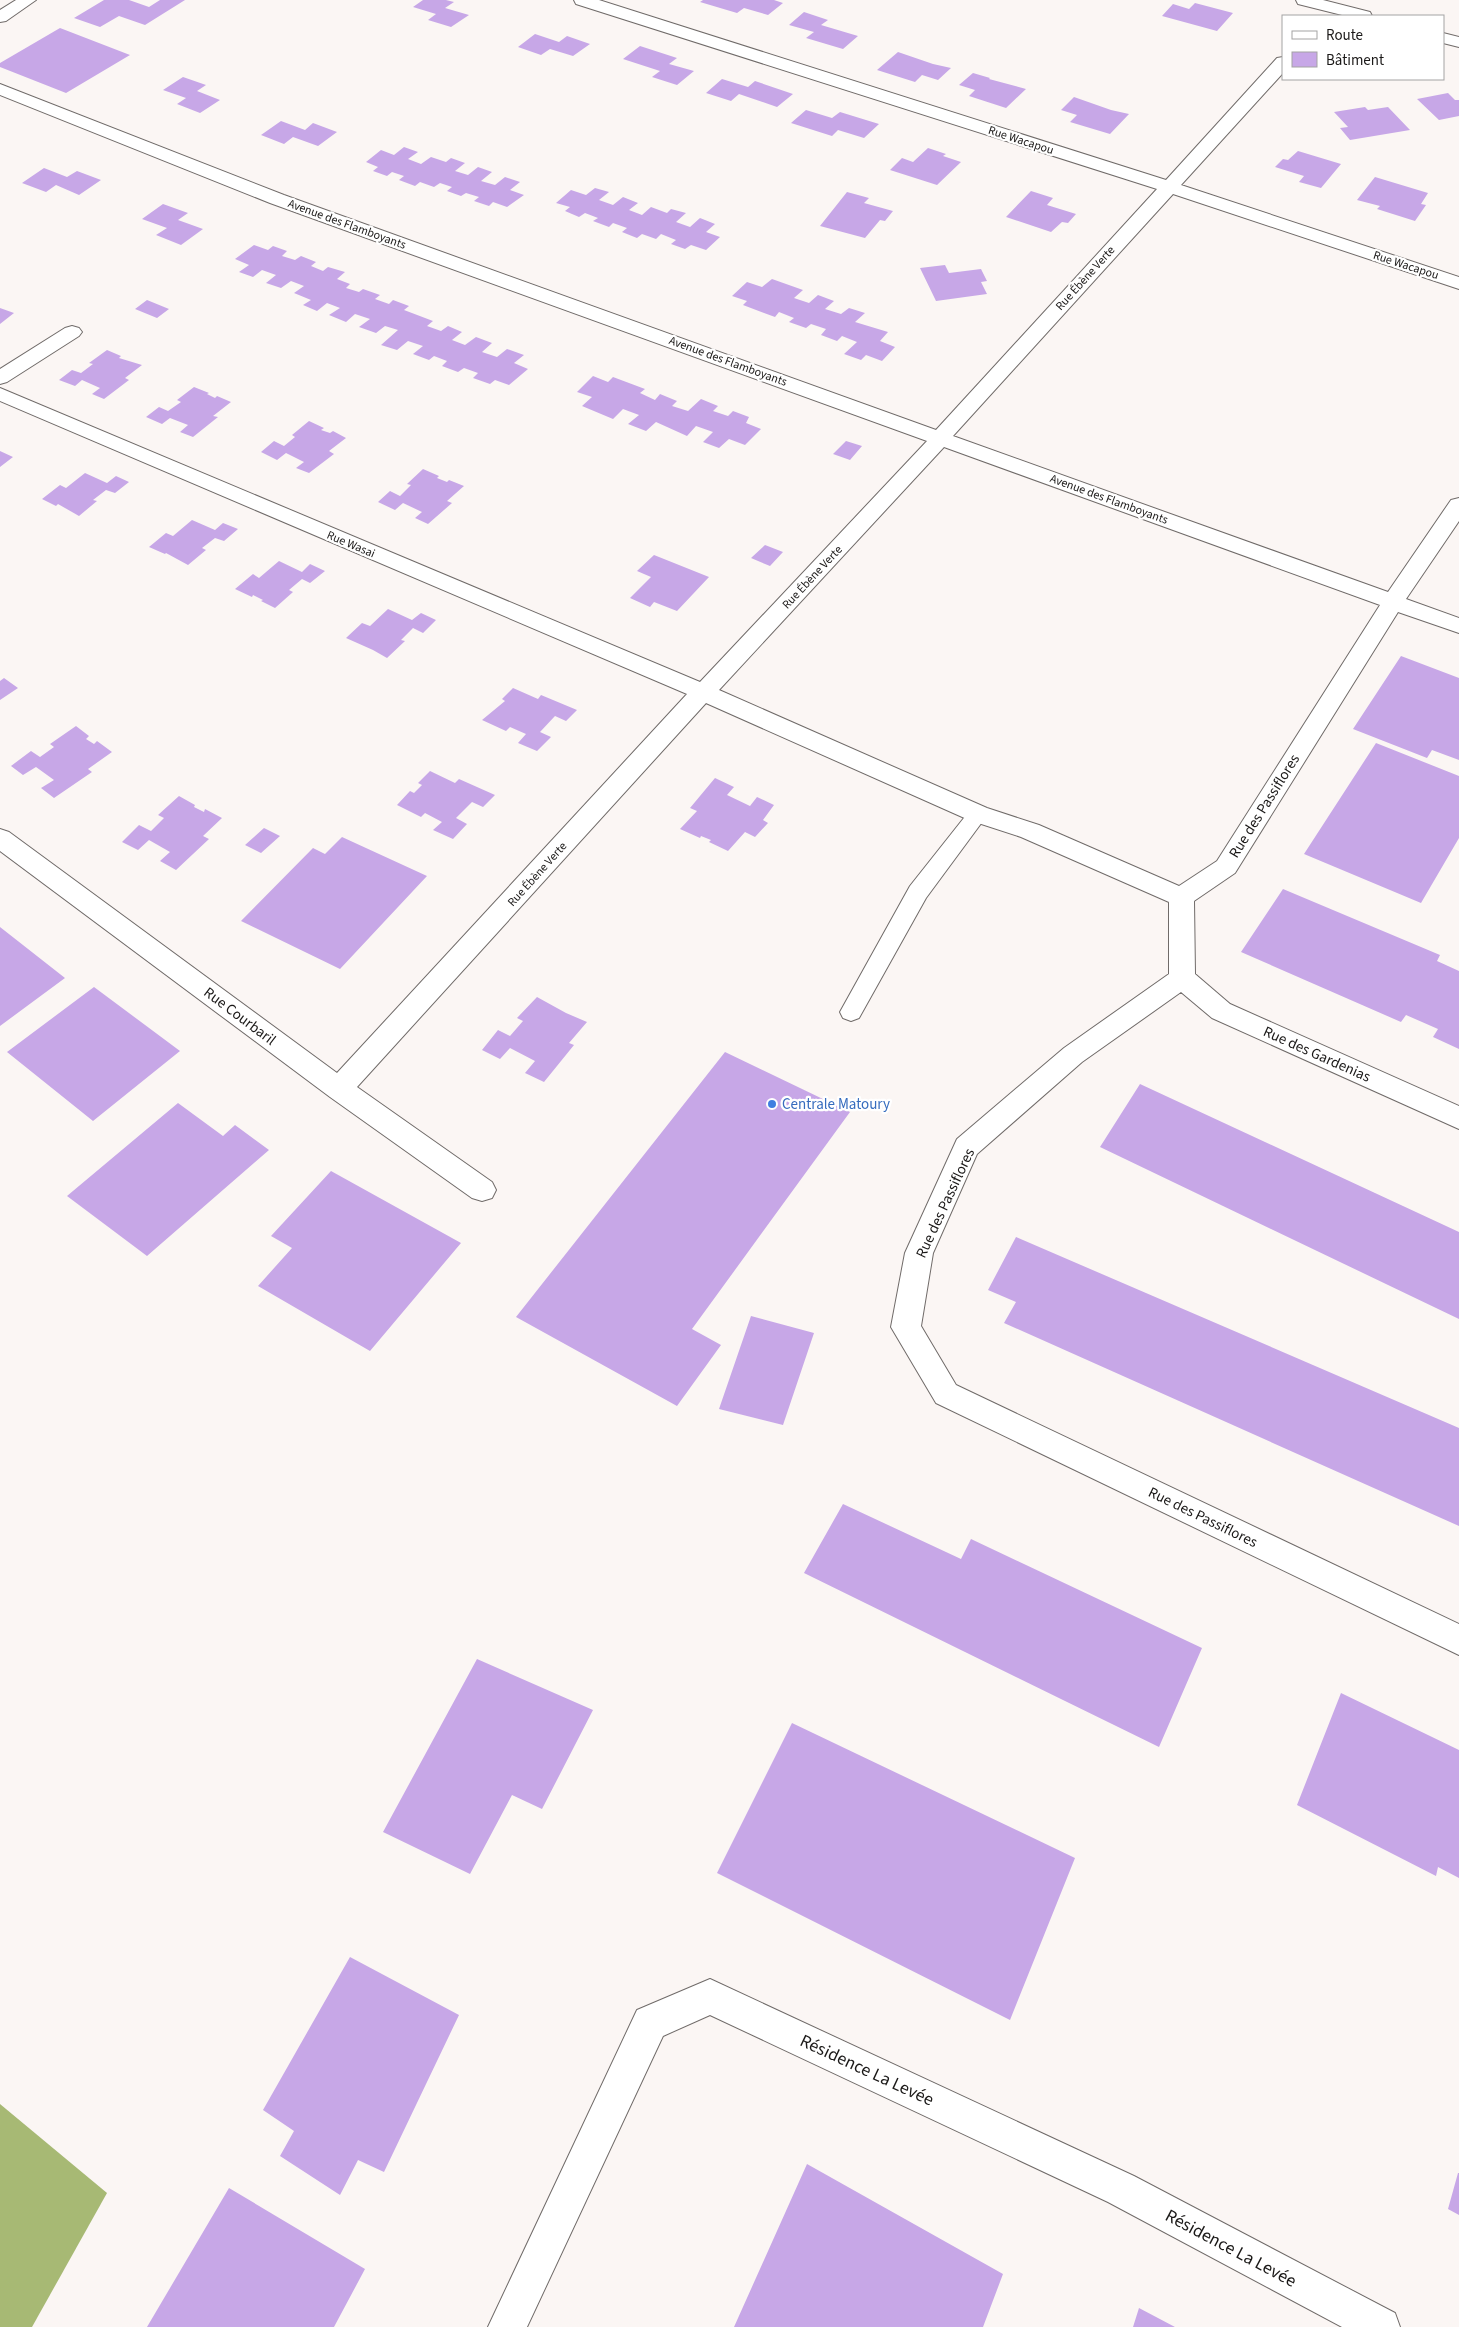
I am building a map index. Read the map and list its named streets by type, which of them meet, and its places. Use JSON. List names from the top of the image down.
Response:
{
  "streets": {
    "street": [
      "Rue Wacapou",
      "Avenue des Flamboyants",
      "Rue Ébène Verte",
      "Rue Wasai",
      "Rue des Passiflores",
      "Rue Courbaril",
      "Rue des Gardenias",
      "Résidence La Levée"
    ]
  },
  "crossings": [
    ["Rue Wacapou", "Rue Ébène Verte"],
    ["Avenue des Flamboyants", "Rue Ébène Verte"],
    ["Avenue des Flamboyants", "Rue des Passiflores"],
    ["Rue Ébène Verte", "Rue Wasai"],
    ["Rue Ébène Verte", "Rue Courbaril"],
    ["Rue Wasai", "Rue des Passiflores"],
    ["Rue des Passiflores", "Rue des Gardenias"]
  ],
  "places": ["Centrale Matoury"],
  "legend": ["Route", "Bâtiment"]
}
